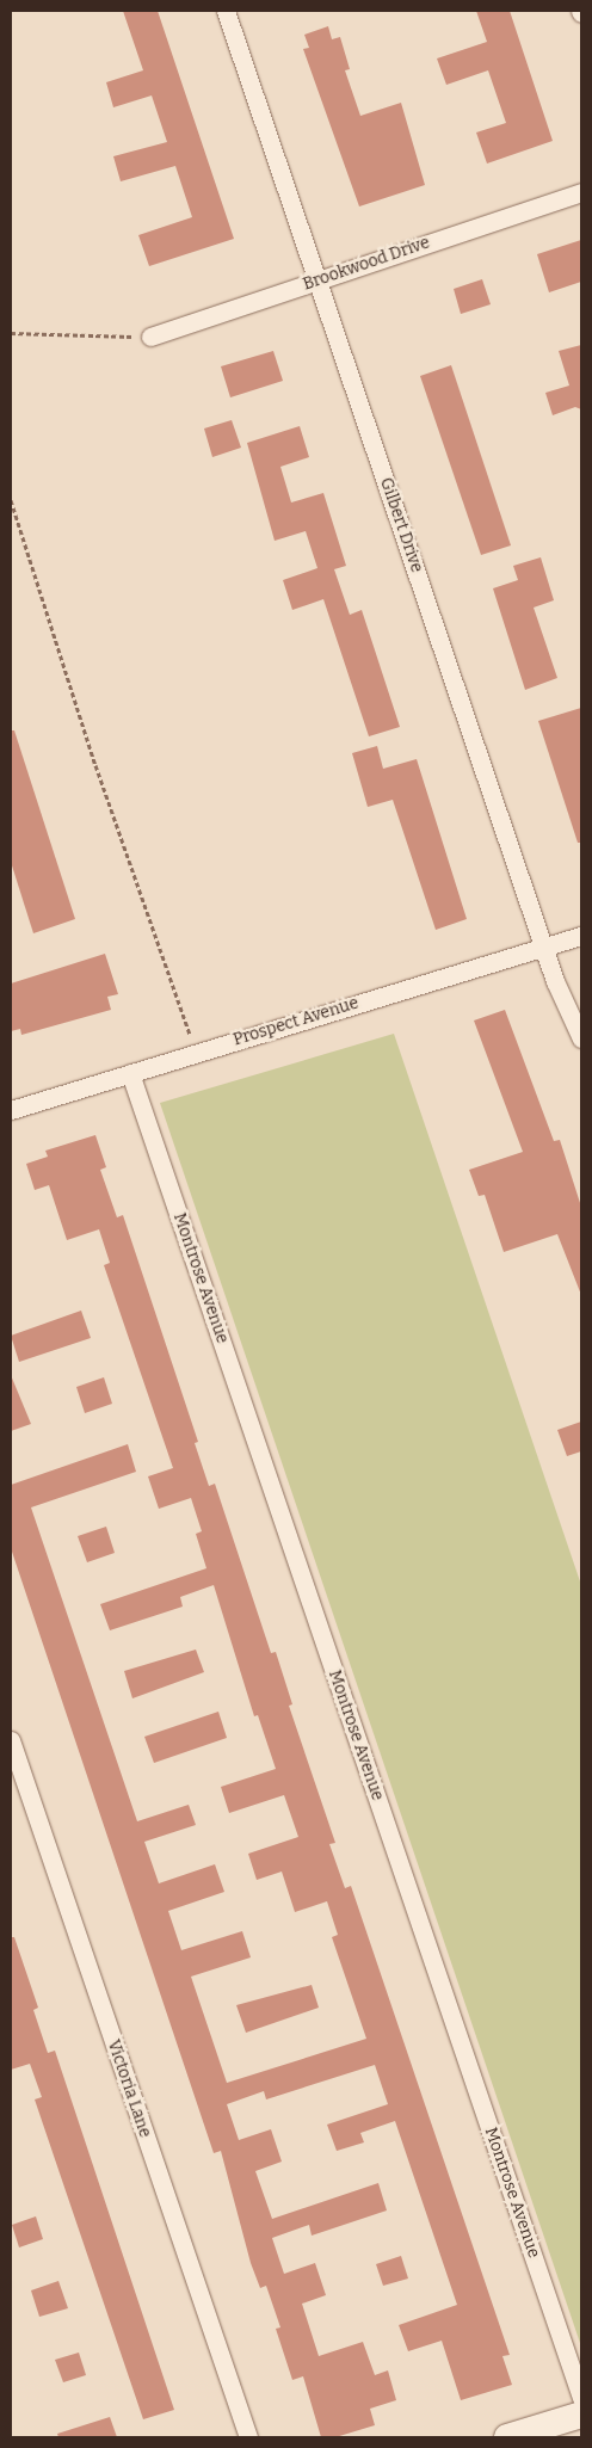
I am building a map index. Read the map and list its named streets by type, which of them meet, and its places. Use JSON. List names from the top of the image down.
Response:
{
  "streets": {
    "street": [
      "Brookwood Drive",
      "Gilbert Drive",
      "Prospect Avenue",
      "Montrose Avenue",
      "Victoria Lane"
    ]
  },
  "crossings": [
    ["Brookwood Drive", "Gilbert Drive"],
    ["Gilbert Drive", "Prospect Avenue"],
    ["Prospect Avenue", "Montrose Avenue"]
  ]
}
